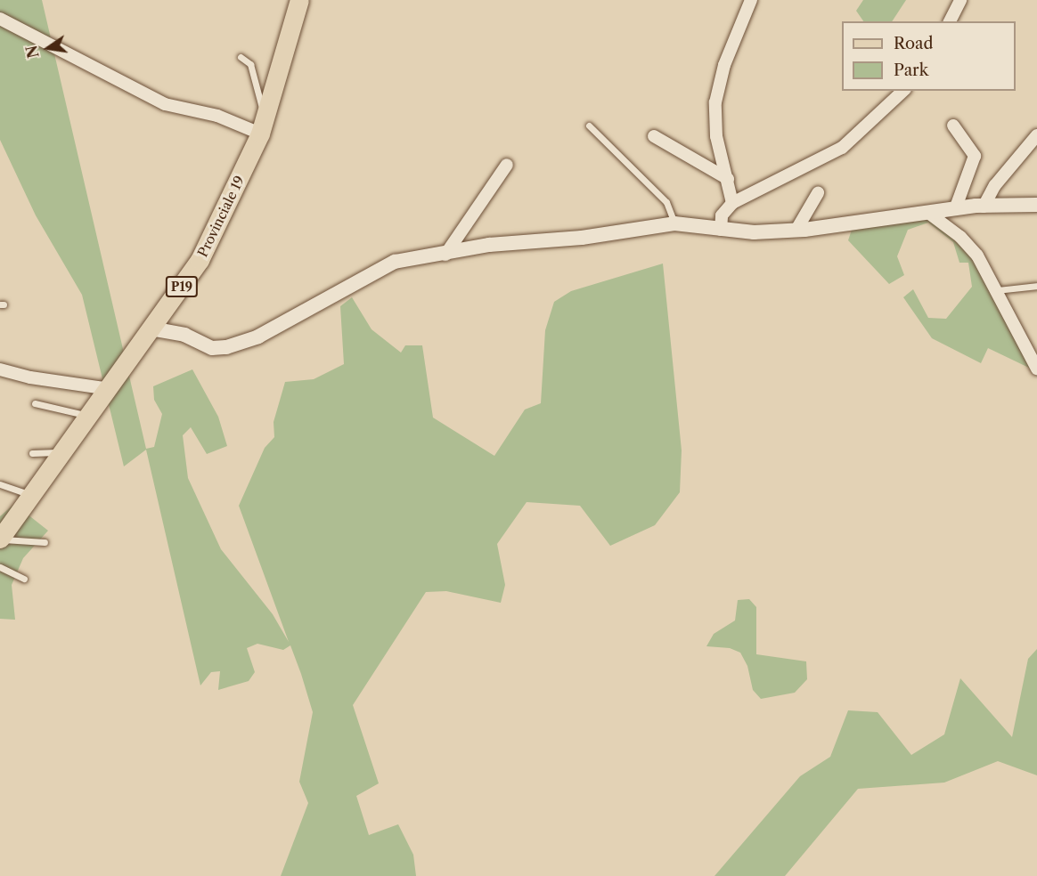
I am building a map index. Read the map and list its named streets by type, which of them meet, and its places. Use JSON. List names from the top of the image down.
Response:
{
  "streets": {
    "main road": ["Provinciale 19", "P19"]
  },
  "legend": ["Road", "Park"],
  "north": "left"
}
